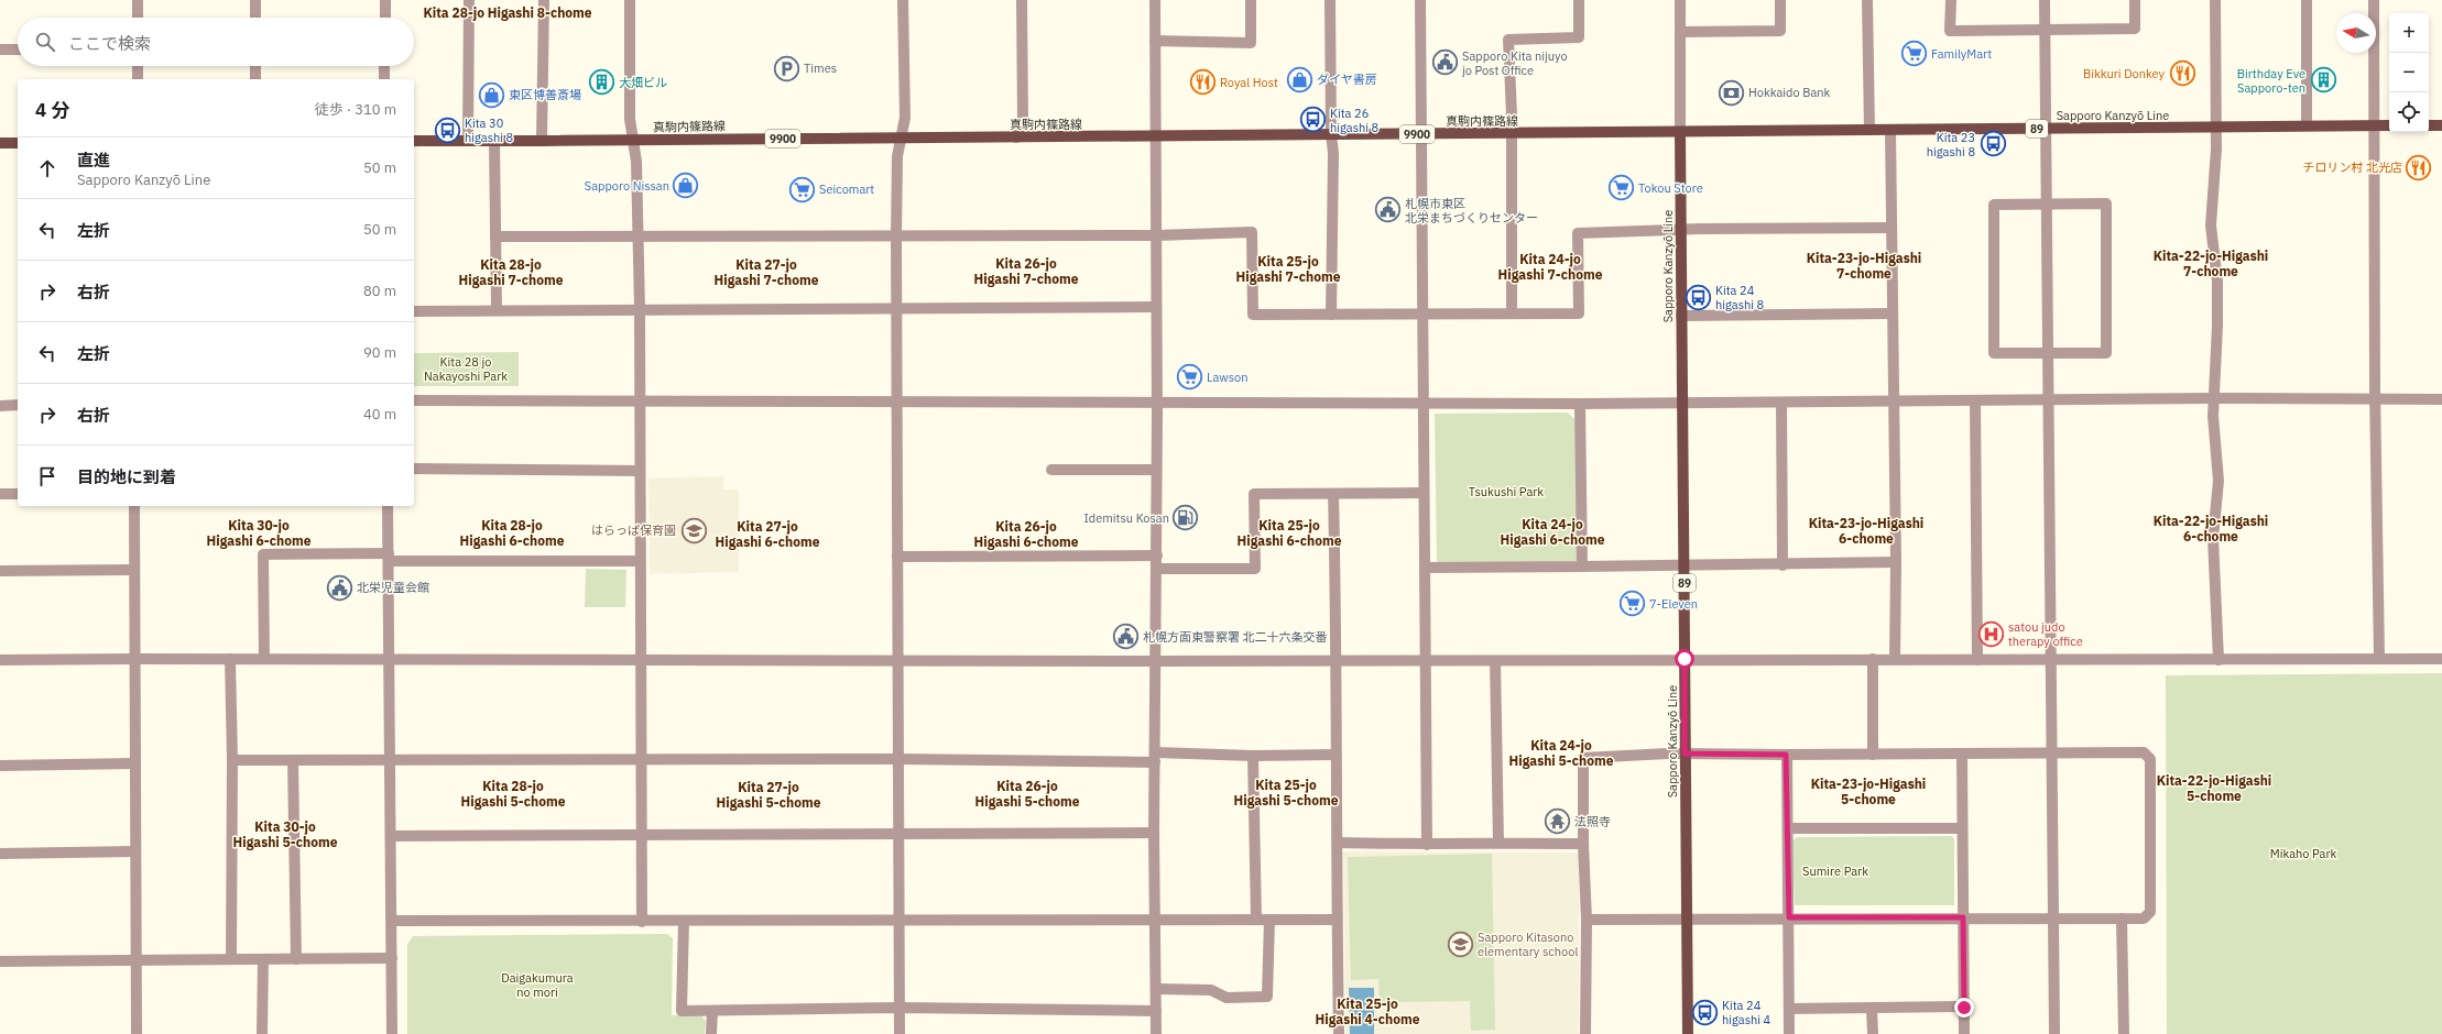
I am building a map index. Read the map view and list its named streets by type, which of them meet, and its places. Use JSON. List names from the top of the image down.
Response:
{
  "streets": {
    "main road": [
      "Sapporo Kanzyō Line",
      "真駒内篠路線",
      "89",
      "9900"
    ]
  },
  "crossings": [
    ["Sapporo Kanzyō Line", "真駒内篠路線"]
  ],
  "districts": [
    "Kita 28-jo Higashi 8-chome",
    "Kita-22-jo-Higashi 7-chome",
    "Kita-23-jo-Higashi 7-chome",
    "Kita 24-jo Higashi 7-chome",
    "Kita 25-jo Higashi 7-chome",
    "Kita 26-jo Higashi 7-chome",
    "Kita 28-jo Higashi 7-chome",
    "Kita 27-jo Higashi 7-chome",
    "Kita-22-jo-Higashi 6-chome",
    "Kita-23-jo-Higashi 6-chome",
    "Kita 24-jo Higashi 6-chome",
    "Kita 30-jo Higashi 6-chome",
    "Kita 28-jo Higashi 6-chome",
    "Kita 25-jo Higashi 6-chome",
    "Kita 27-jo Higashi 6-chome",
    "Kita 26-jo Higashi 6-chome",
    "Kita 24-jo Higashi 5-chome",
    "Kita-22-jo-Higashi 5-chome",
    "Kita-23-jo-Higashi 5-chome",
    "Kita 25-jo Higashi 5-chome",
    "Kita 28-jo Higashi 5-chome",
    "Kita 26-jo Higashi 5-chome",
    "Kita 27-jo Higashi 5-chome",
    "Kita 30-jo Higashi 5-chome",
    "Kita 25-jo Higashi 4-chome"
  ],
  "parks": [
    "Kita 28 jo Nakayoshi Park",
    "Tsukushi Park",
    "Mikaho Park",
    "Sumire Park",
    "Daigakumura no mori"
  ],
  "places": {
    "supermarket": [
      "FamilyMart",
      "Tokou Store",
      "Seicomart",
      "Lawson",
      "7-Eleven"
    ],
    "public building": [
      "Sapporo Kita nijuyo jo Post Office",
      "札幌市東区 北栄まちづくりセンター",
      "北栄児童会館",
      "札幌方面東警察署 北二十六条交番"
    ],
    "parking": ["Times"],
    "restaurant": ["Bikkuri Donkey", "Royal Host", "チロリン村 北光店"],
    "shop": ["ダイヤ書房", "東区博善斎場", "Sapporo Nissan"],
    "building": ["Birthday Eve Sapporo-ten", "大畑ビル"],
    "bank": ["Hokkaido Bank"],
    "bus stop": [
      "Kita 26 higashi 8",
      "Kita 30 higashi 8",
      "Kita 23 higashi 8",
      "Kita 24 higashi 8",
      "Kita 24 higashi 4"
    ],
    "fuel station": ["Idemitsu Kosan"],
    "school or university": ["はらっぱ保育園", "Sapporo Kitasono elementary school"],
    "hospital": ["satou judo therapy office"],
    "temple": ["法照寺"]
  },
  "north": "left",
  "page": {
    "map_buttons": ["+", "−"],
    "search": "ここで検索",
    "heading": ["4 分", "徒歩 · 310 m"],
    "list": [
      ["直進", "Sapporo Kanzyō Line", "50 m"],
      ["左折", "50 m"],
      ["右折", "80 m"],
      ["左折", "90 m"],
      ["右折", "40 m"],
      "目的地に到着"
    ]
  }
}
